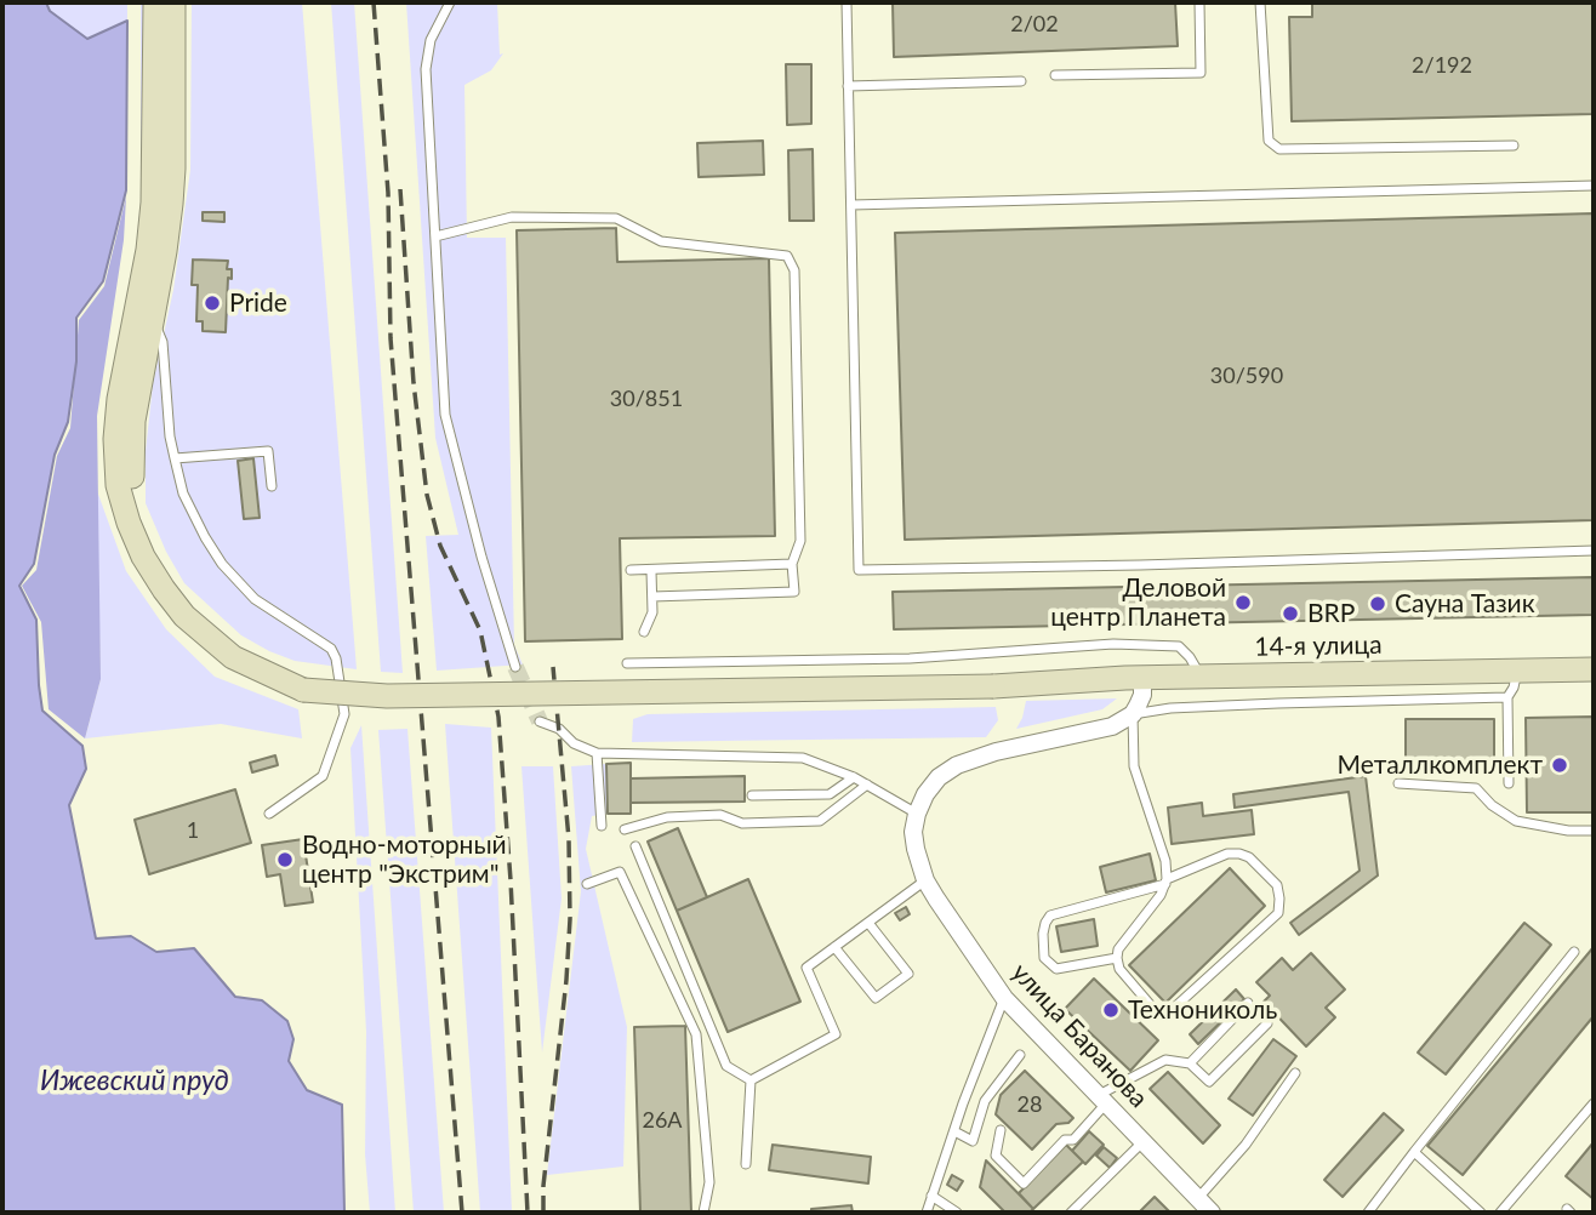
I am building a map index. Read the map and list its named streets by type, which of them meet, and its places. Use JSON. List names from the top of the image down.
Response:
{
  "streets": {
    "main road": ["14-я улица"],
    "street": ["улица Баранова"]
  },
  "water": ["Ижевский пруд"],
  "places": [
    "Pride",
    "Деловой центр Планета",
    "Сауна Тазик",
    "BRP",
    "Металлкомплект",
    "Водно-моторный центр \"Экстрим\"",
    "Технониколь"
  ],
  "house_numbers": [
    "2/02",
    "2/192",
    "30/590",
    "30/851",
    "1",
    "28",
    "26А"
  ]
}
